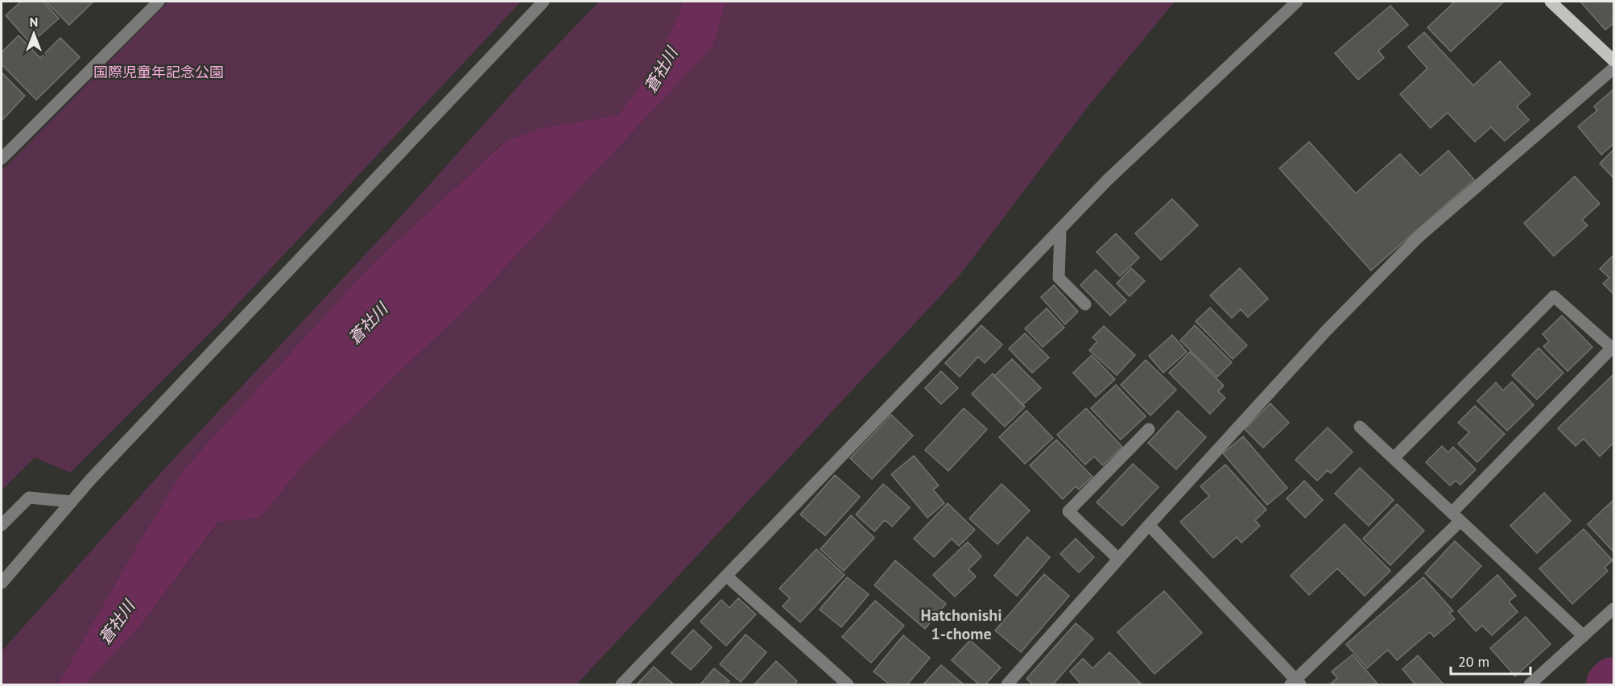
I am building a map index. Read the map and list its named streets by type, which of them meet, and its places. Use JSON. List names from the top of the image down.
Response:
{
  "districts": ["Hatchonishi 1-chome"],
  "water": ["蒼社川"],
  "parks": ["国際児童年記念公園"],
  "scale_bar": "20 m",
  "north": "top"
}
